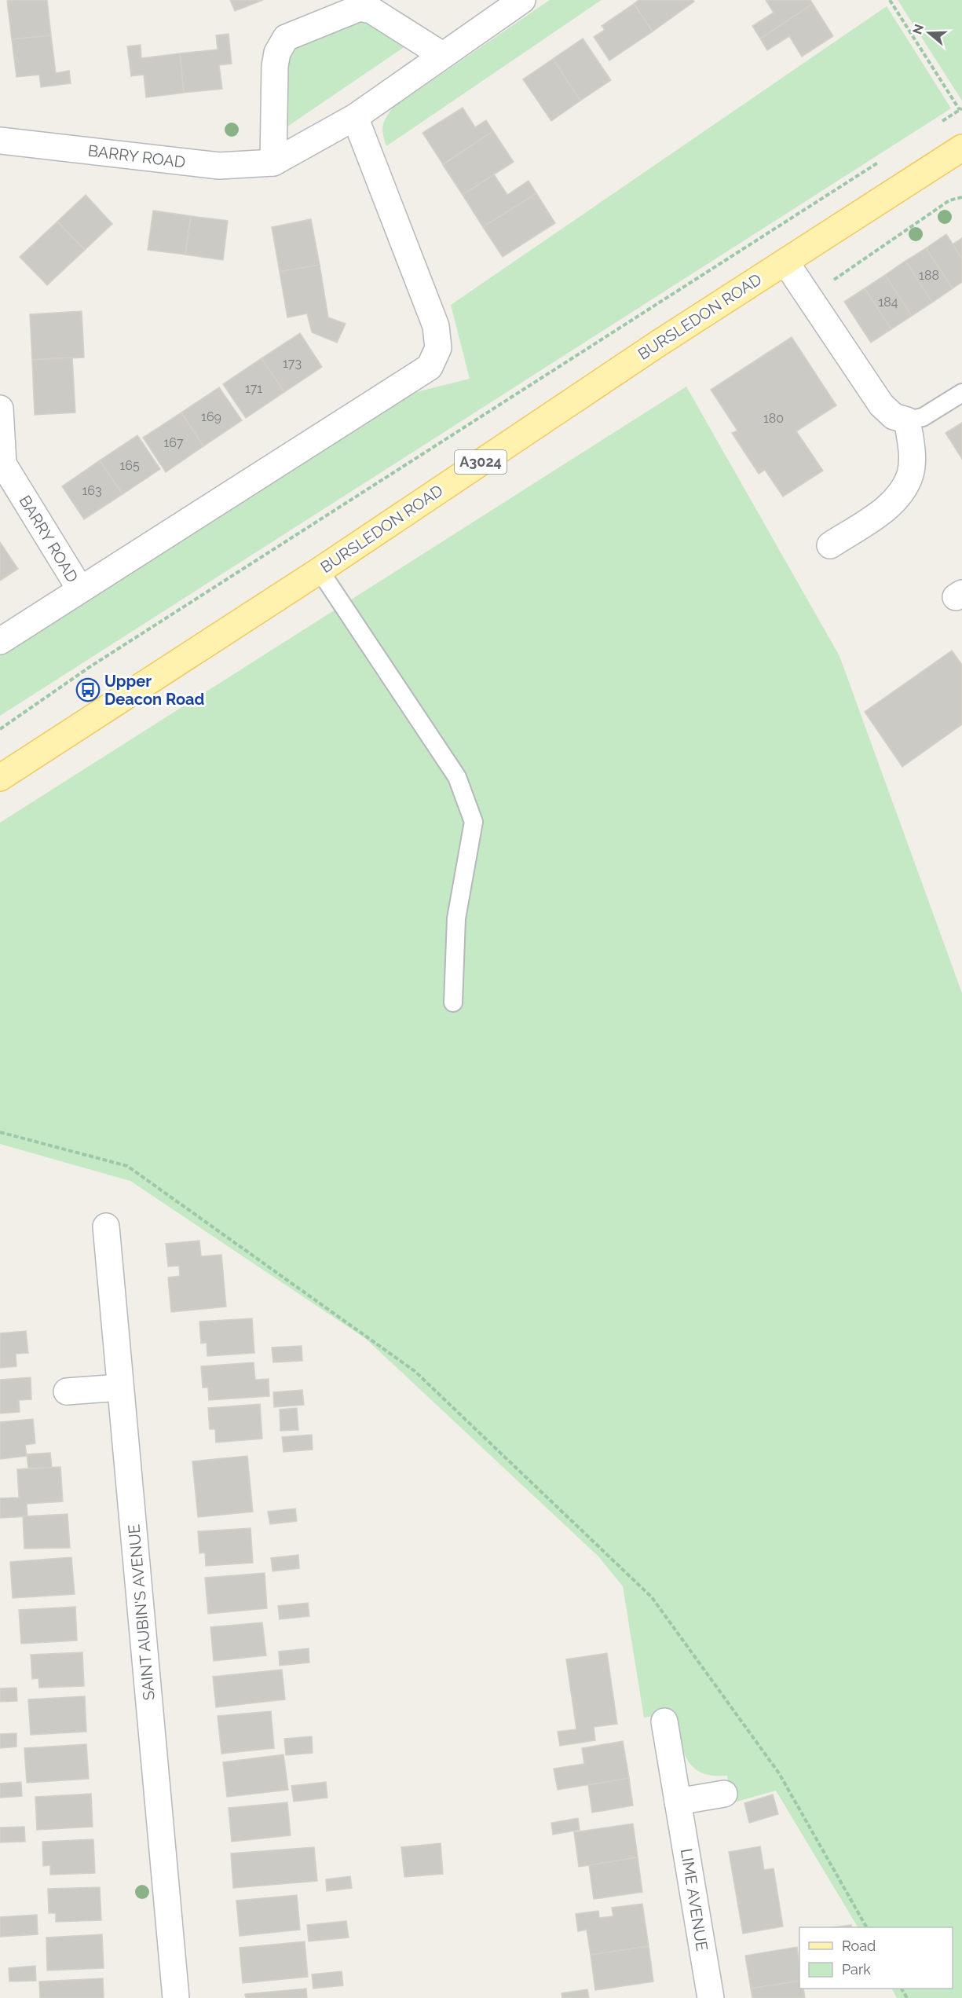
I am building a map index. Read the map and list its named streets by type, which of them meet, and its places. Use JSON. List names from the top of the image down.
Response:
{
  "streets": {
    "main road": ["BURSLEDON ROAD", "A3024"],
    "street": ["BARRY ROAD", "SAINT AUBIN'S AVENUE", "LIME AVENUE"]
  },
  "places": {
    "bus stop": ["Upper Deacon Road"]
  },
  "house_numbers": [
    "188",
    "184",
    "173",
    "171",
    "169",
    "180",
    "167",
    "165",
    "163"
  ],
  "legend": ["Road", "Park"],
  "north": "left"
}
